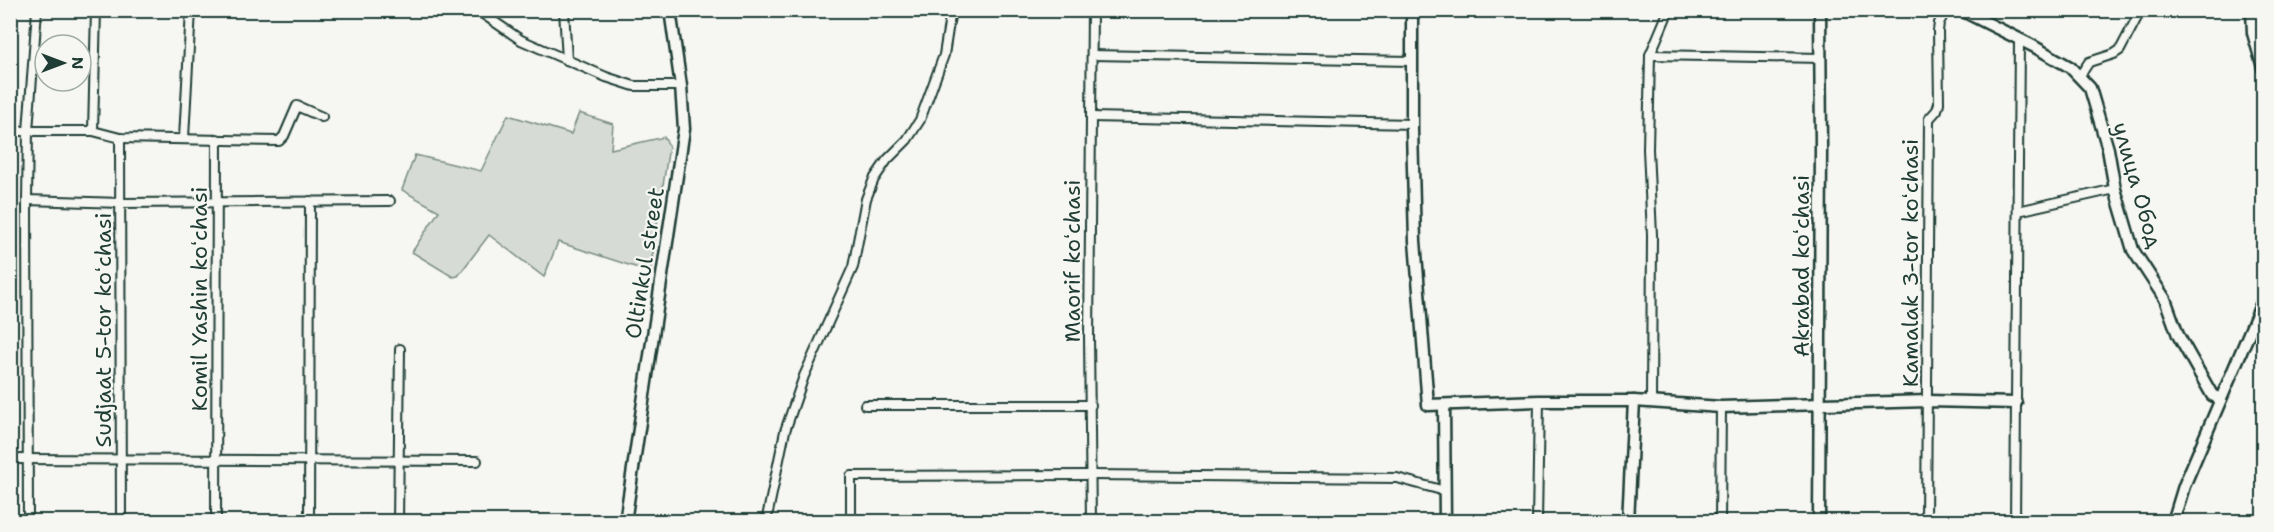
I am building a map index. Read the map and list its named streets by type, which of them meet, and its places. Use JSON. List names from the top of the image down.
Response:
{
  "streets": {
    "street": [
      "улица Обод",
      "Maorif koʻchasi",
      "Oltinkul street",
      "Kamalak 3-tor koʻchasi",
      "Akrabad koʻchasi",
      "Komil Yashin koʻchasi",
      "Sudjaat 5-tor koʻchasi"
    ]
  },
  "north": "right"
}
